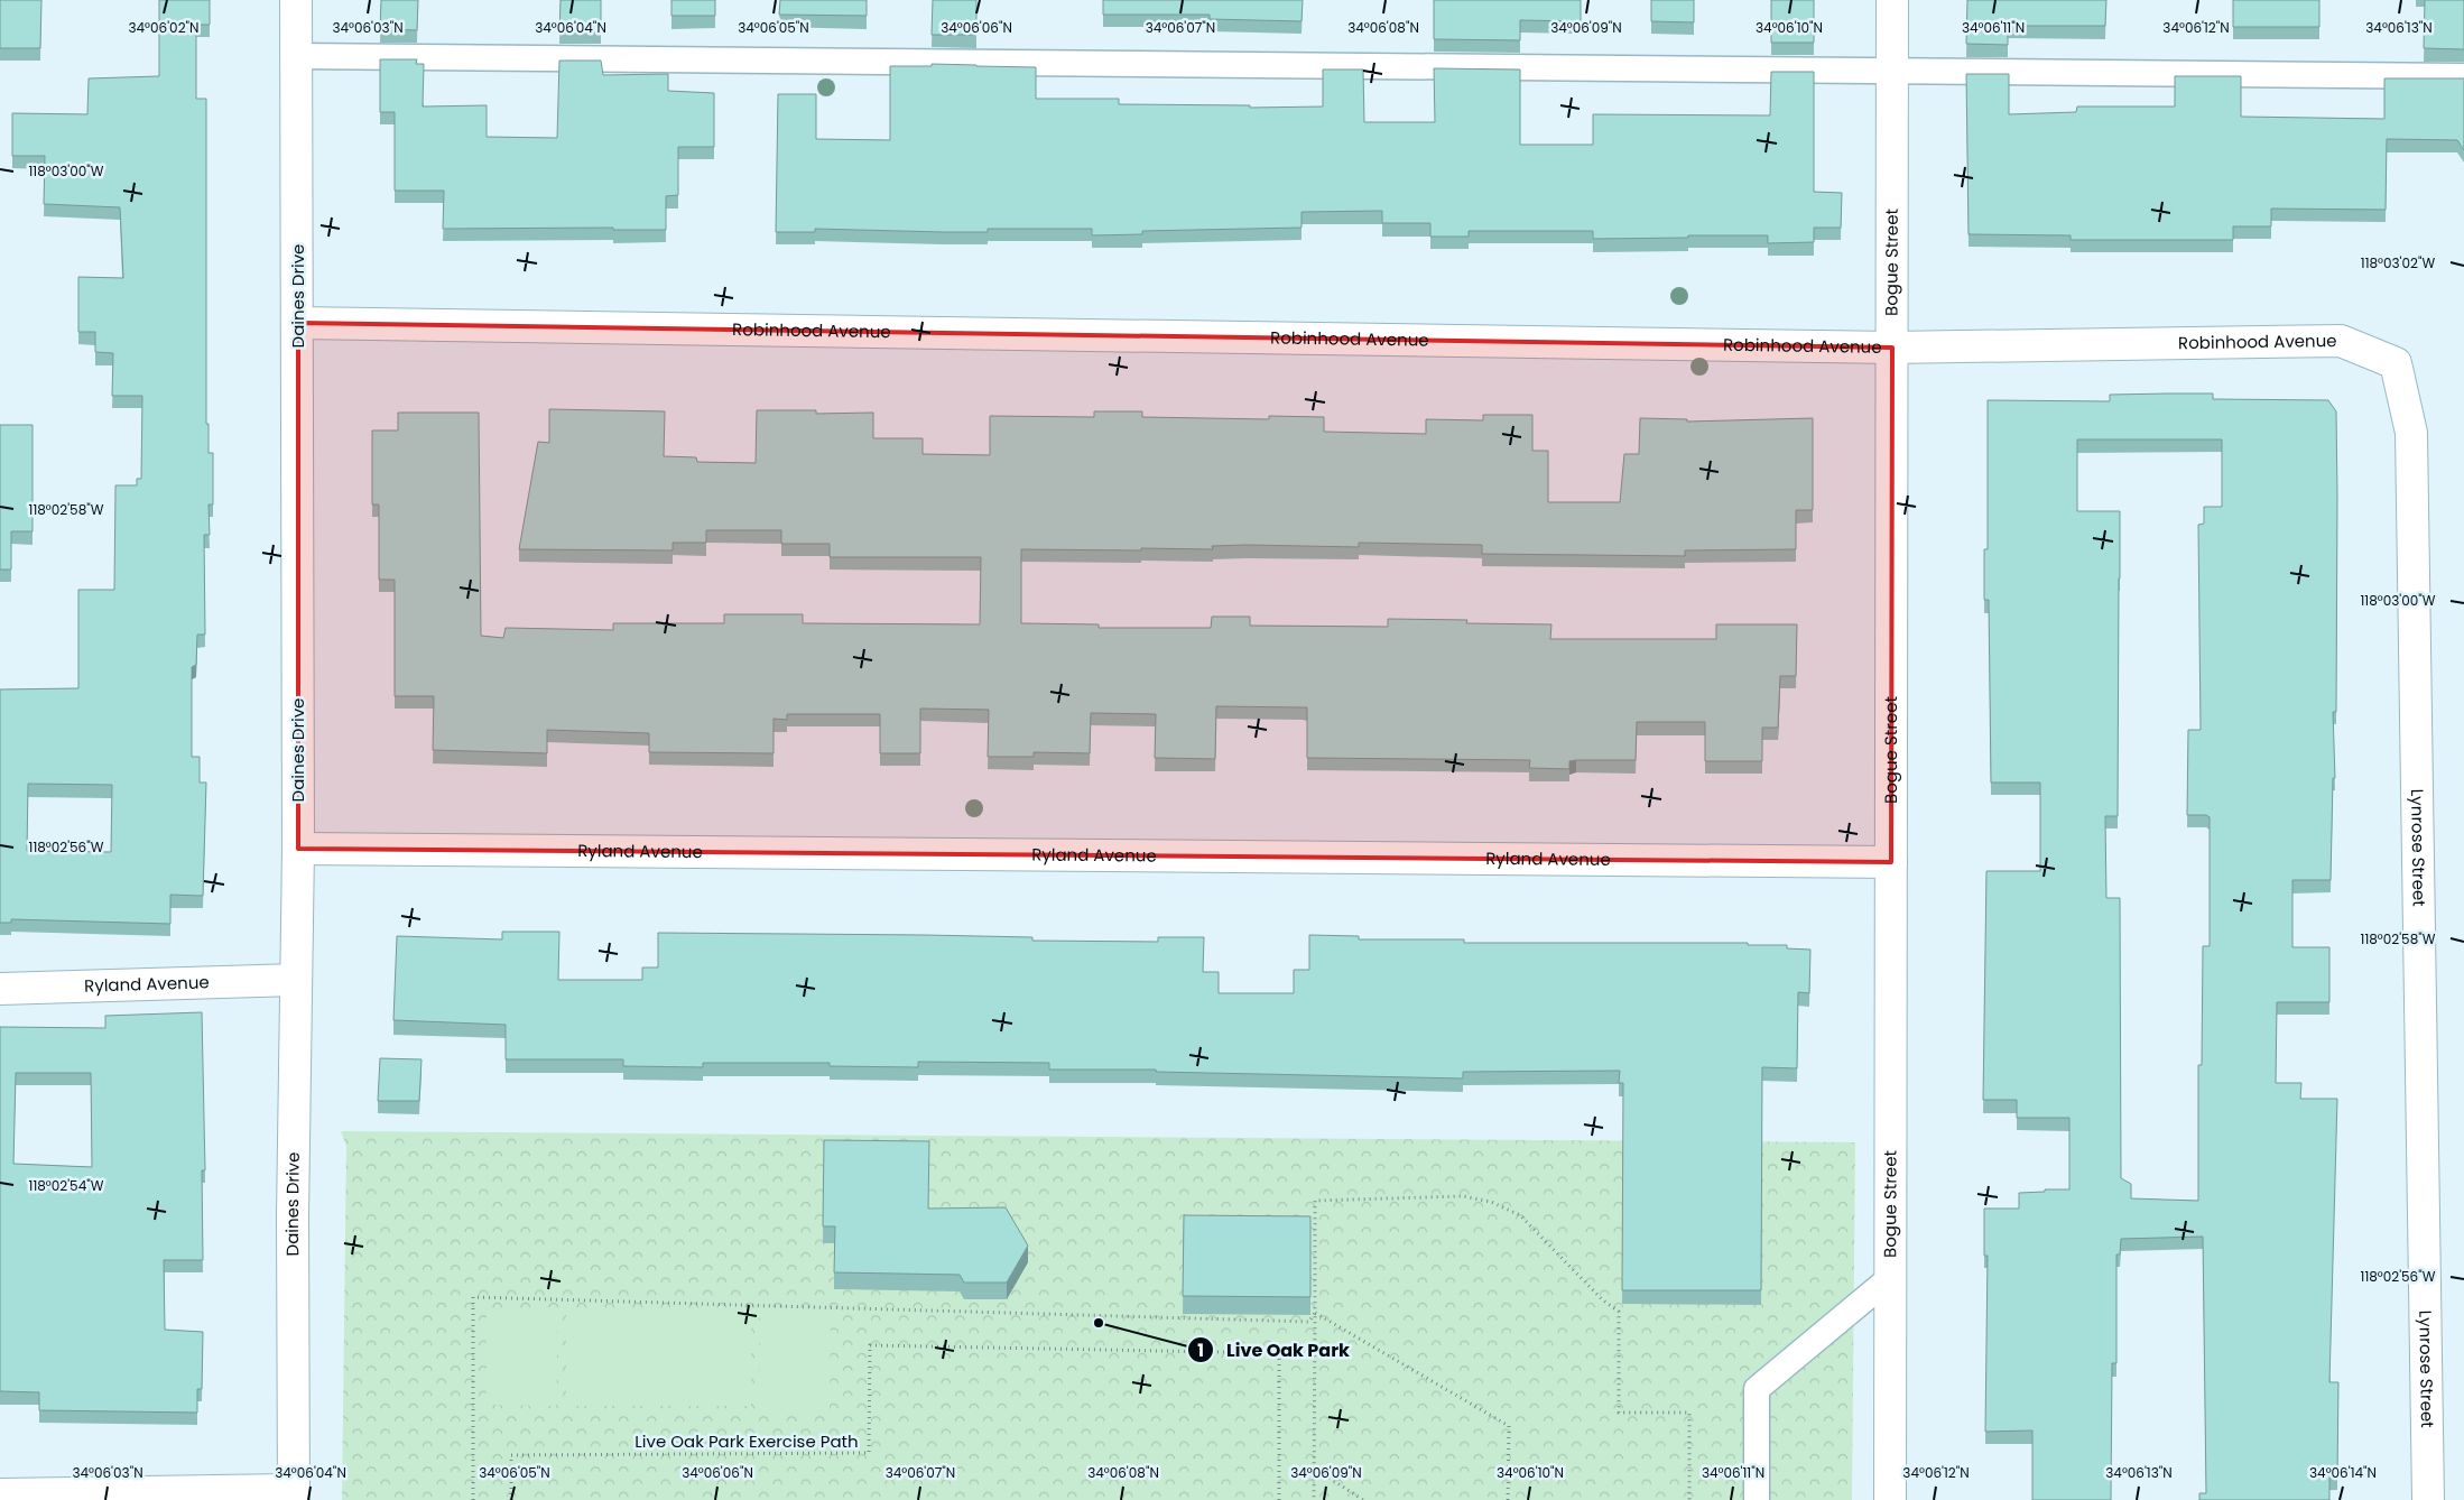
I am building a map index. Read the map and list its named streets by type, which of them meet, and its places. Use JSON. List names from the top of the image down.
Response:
{
  "streets": {
    "street": [
      "Bogue Street",
      "Daines Drive",
      "Robinhood Avenue",
      "Lynrose Street",
      "Ryland Avenue"
    ],
    "path": ["Live Oak Park Exercise Path"]
  },
  "crossings": [
    ["Bogue Street", "Robinhood Avenue"],
    ["Bogue Street", "Ryland Avenue"],
    ["Daines Drive", "Robinhood Avenue"],
    ["Daines Drive", "Ryland Avenue"],
    ["Robinhood Avenue", "Lynrose Street"]
  ],
  "places": ["Live Oak Park"],
  "coordinates": [
    "34°06'03\"N",
    "34°06'04\"N",
    "34°06'05\"N",
    "34°06'06\"N",
    "34°06'07\"N",
    "34°06'08\"N",
    "34°06'09\"N",
    "34°06'10\"N",
    "34°06'11\"N",
    "34°06'12\"N",
    "34°06'13\"N",
    "34°06'02\"N",
    "118°03'00\"W",
    "118°03'02\"W",
    "118°02'58\"W",
    "118°02'56\"W",
    "118°02'54\"W",
    "34°06'14\"N"
  ]
}
